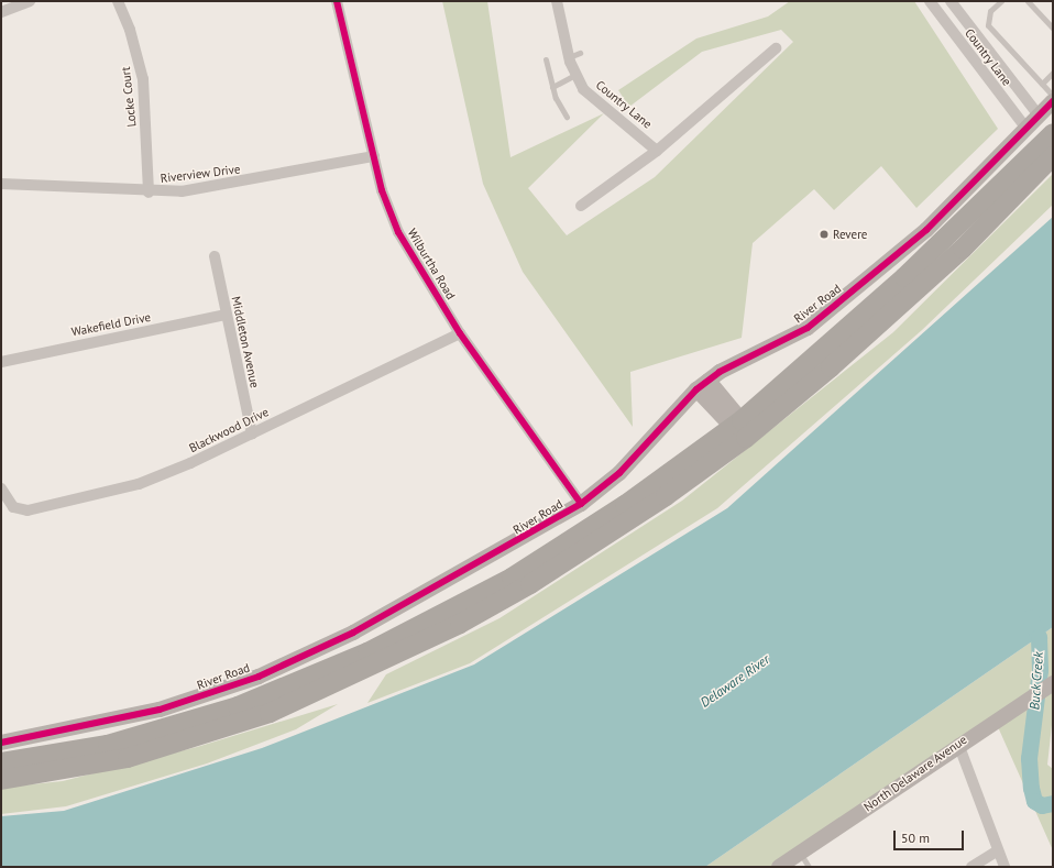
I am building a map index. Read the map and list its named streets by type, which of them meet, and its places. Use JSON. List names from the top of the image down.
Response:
{
  "streets": {
    "street": [
      "Country Lane",
      "Locke Court",
      "Riverview Drive",
      "Wilburtha Road",
      "River Road",
      "Wakefield Drive",
      "Middleton Avenue",
      "Blackwood Drive",
      "North Delaware Avenue"
    ]
  },
  "crossings": [
    ["Country Lane", "River Road"],
    ["Locke Court", "Riverview Drive"],
    ["Riverview Drive", "Wilburtha Road"],
    ["Wilburtha Road", "River Road"],
    ["Wilburtha Road", "Blackwood Drive"],
    ["Wakefield Drive", "Middleton Avenue"],
    ["Middleton Avenue", "Blackwood Drive"]
  ],
  "water": ["Delaware River", "Buck Creek"],
  "places": ["Revere"],
  "scale_bar": "50 m"
}
